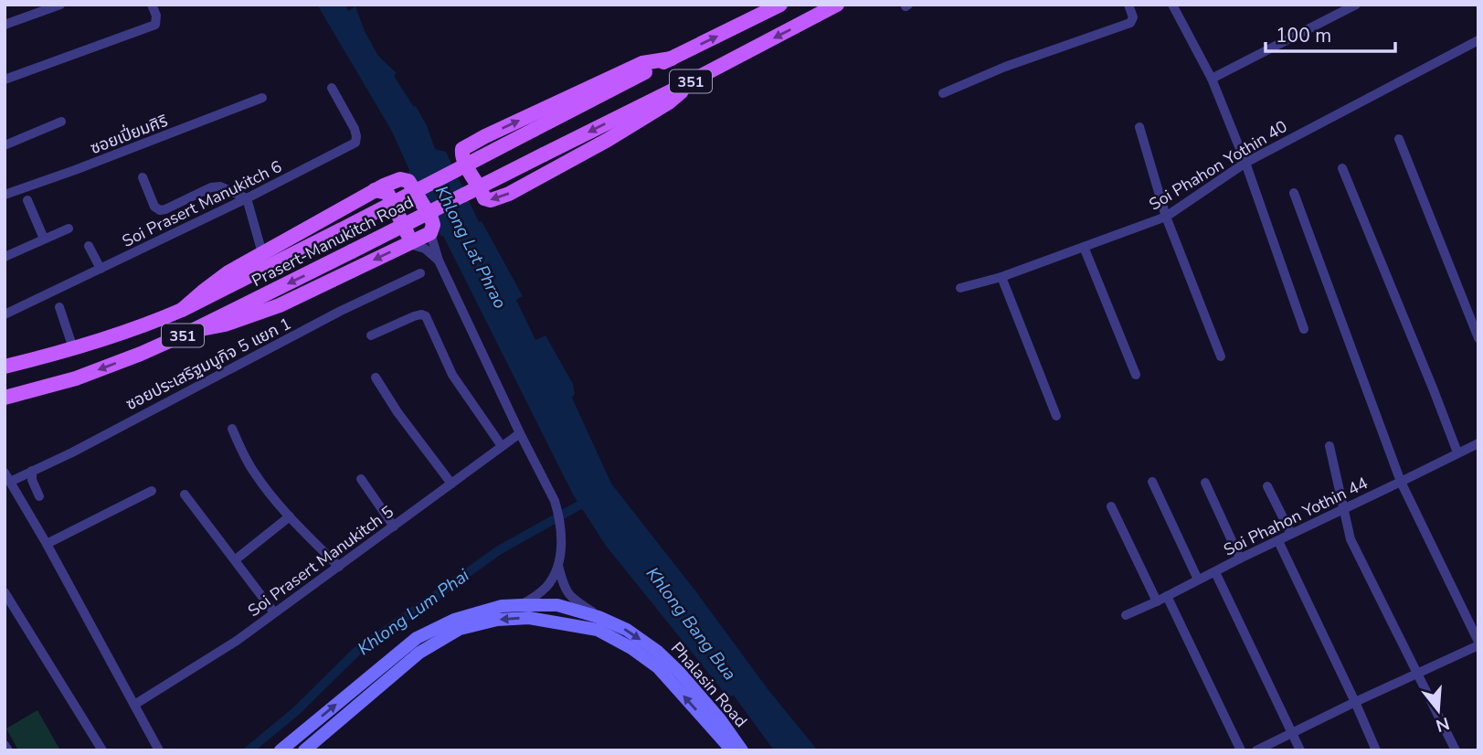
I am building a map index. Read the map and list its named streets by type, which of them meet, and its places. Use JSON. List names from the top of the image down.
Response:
{
  "streets": {
    "main road": ["351", "Prasert-Manukitch Road", "Phalasin Road"],
    "street": [
      "ซอยเปี่ยมศิริ",
      "Soi Phahon Yothin 40",
      "Soi Prasert Manukitch 6",
      "ซอยประเสริฐมนูกิจ 5 แยก 1",
      "Soi Phahon Yothin 44",
      "Soi Prasert Manukitch 5"
    ]
  },
  "water": ["Khlong Lat Phrao", "Khlong Lum Phai", "Khlong Bang Bua"],
  "scale_bar": "100 m",
  "north": "bottom"
}
